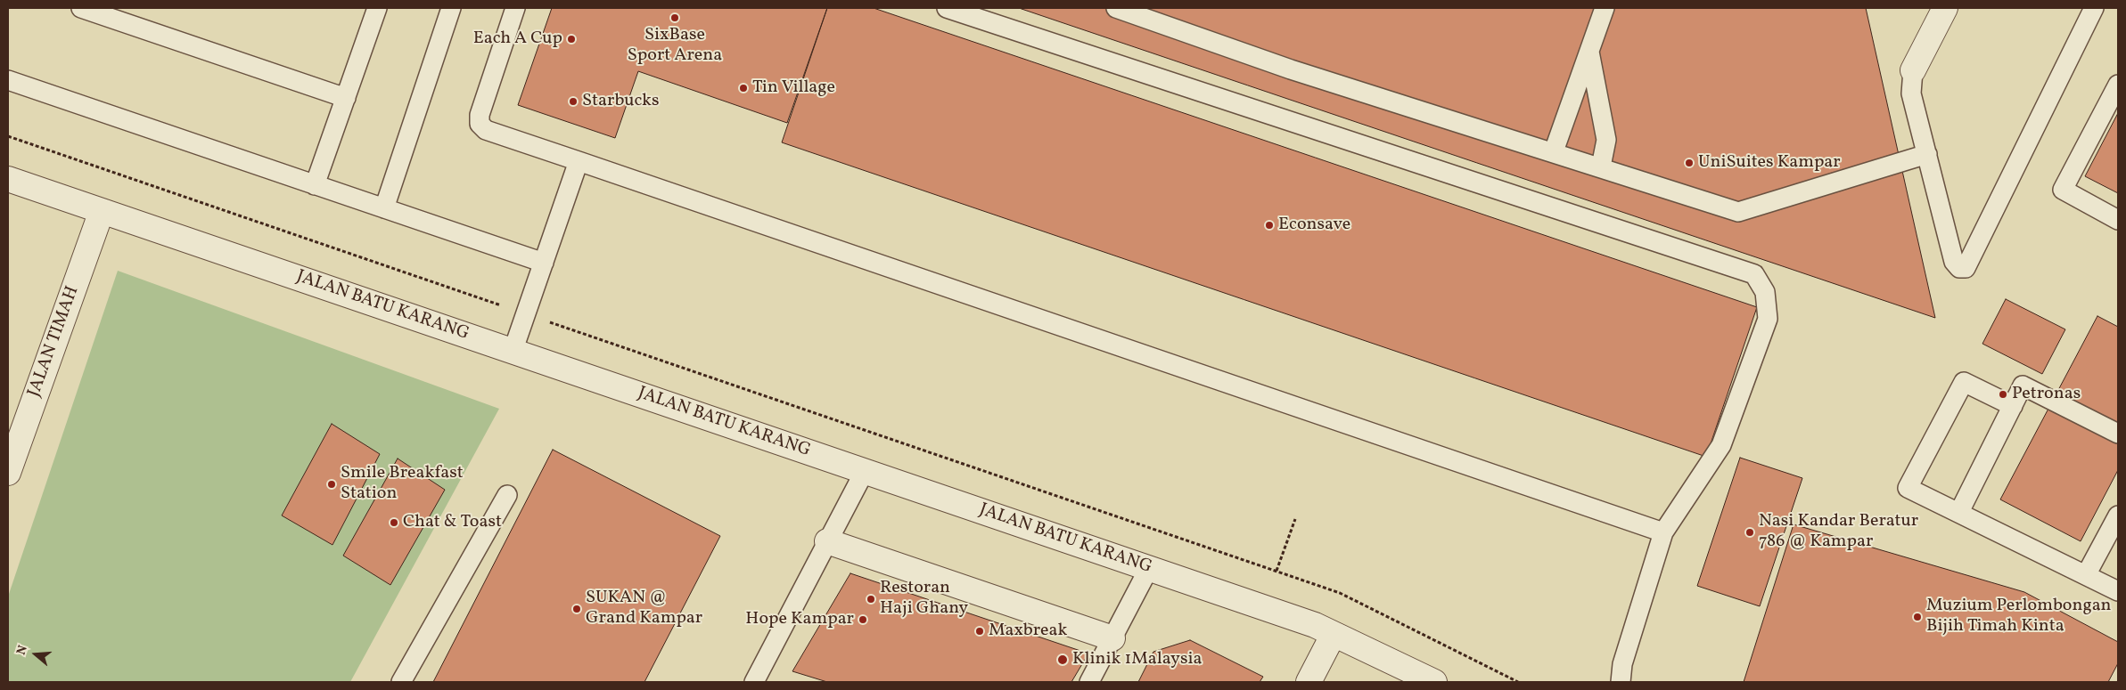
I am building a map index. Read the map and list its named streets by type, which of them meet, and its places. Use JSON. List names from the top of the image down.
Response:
{
  "streets": {
    "street": ["JALAN BATU KARANG", "JALAN TIMAH"]
  },
  "crossings": [
    ["JALAN BATU KARANG", "JALAN TIMAH"]
  ],
  "places": [
    "SixBase Sport Arena",
    "Each A Cup",
    "Tin Village",
    "Starbucks",
    "UniSuites Kampar",
    "Econsave",
    "Petronas",
    "Smile Breakfast Station",
    "Chat & Toast",
    "Nasi Kandar Beratur 786 @ Kampar",
    "Restoran Haji Ghany",
    "SUKAN @ Grand Kampar",
    "Muzium Perlombongan Bijih Timah Kinta",
    "Hope Kampar",
    "Maxbreak",
    "Klinik 1Malaysia"
  ],
  "north": "left"
}
